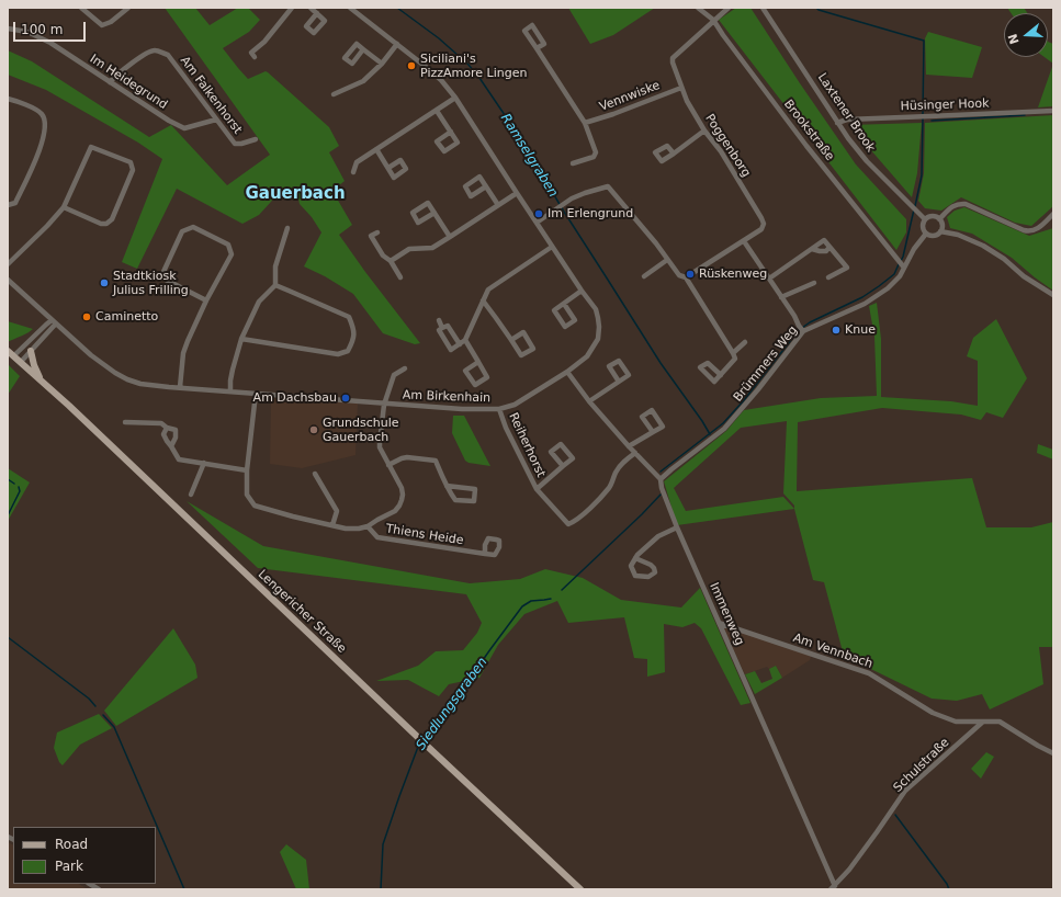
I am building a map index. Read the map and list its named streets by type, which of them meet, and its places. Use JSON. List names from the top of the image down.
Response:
{
  "streets": {
    "main road": ["Lengericher Straße"],
    "street": [
      "Im Heidegrund",
      "Am Falkenhorst",
      "Vennwiske",
      "Hüsinger Hook",
      "Laxtener Brook",
      "Brookstraße",
      "Poggenborg",
      "Brümmers Weg",
      "Am Birkenhain",
      "Reiherhorst",
      "Thiens Heide",
      "Immenweg",
      "Am Vennbach",
      "Schulstraße"
    ]
  },
  "crossings": [
    ["Im Heidegrund", "Am Falkenhorst"],
    ["Vennwiske", "Poggenborg"],
    ["Hüsinger Hook", "Laxtener Brook"],
    ["Laxtener Brook", "Brümmers Weg"],
    ["Brookstraße", "Poggenborg"],
    ["Brookstraße", "Brümmers Weg"],
    ["Brümmers Weg", "Immenweg"],
    ["Am Birkenhain", "Reiherhorst"],
    ["Am Birkenhain", "Thiens Heide"],
    ["Am Birkenhain", "Immenweg"],
    ["Reiherhorst", "Immenweg"],
    ["Immenweg", "Am Vennbach"],
    ["Immenweg", "Schulstraße"],
    ["Am Vennbach", "Schulstraße"]
  ],
  "districts": ["Gauerbach"],
  "water": ["Ramselgraben", "Siedlungsgraben"],
  "places": [
    "Siciliani's PizzAmore Lingen",
    "Im Erlengrund",
    "Rüskenweg",
    "Stadtkiosk Julius Frilling",
    "Caminetto",
    "Knue",
    "Am Dachsbau",
    "Grundschule Gauerbach"
  ],
  "legend": ["Road", "Park"],
  "scale_bar": "100 m",
  "north": "left"
}
